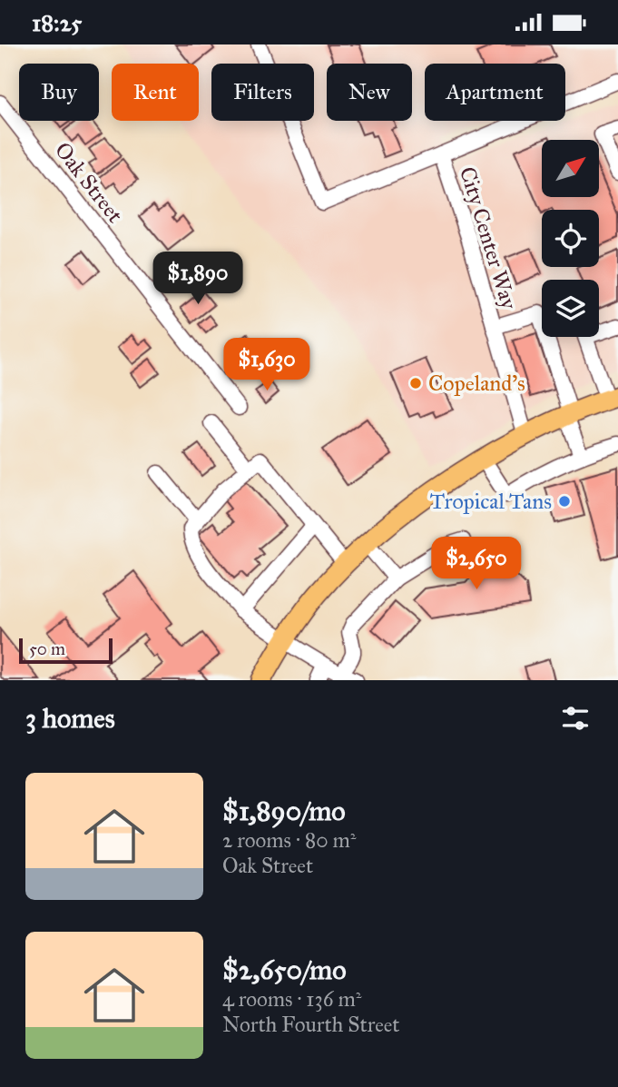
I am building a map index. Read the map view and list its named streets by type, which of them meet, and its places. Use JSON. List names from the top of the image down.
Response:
{
  "streets": {
    "street": ["Oak Street", "City Center Way"]
  },
  "places": ["Copeland's", "Tropical Tans"],
  "scale_bar": "50 m",
  "north": "top right",
  "page": {
    "status": "18:25",
    "chip": [
      "Buy",
      "Rent",
      "Filters",
      "New",
      "Apartment"
    ],
    "price": ["$1,890", "$1,630", "$2,650"],
    "scale": "50 m",
    "heading": "3 homes",
    "list": [
      {
        "name": "$1,890/mo",
        "note": "2 rooms · 80 m² · Oak Street"
      },
      {
        "name": "$2,650/mo",
        "note": "4 rooms · 136 m² · North Fourth Street"
      }
    ]
  }
}
